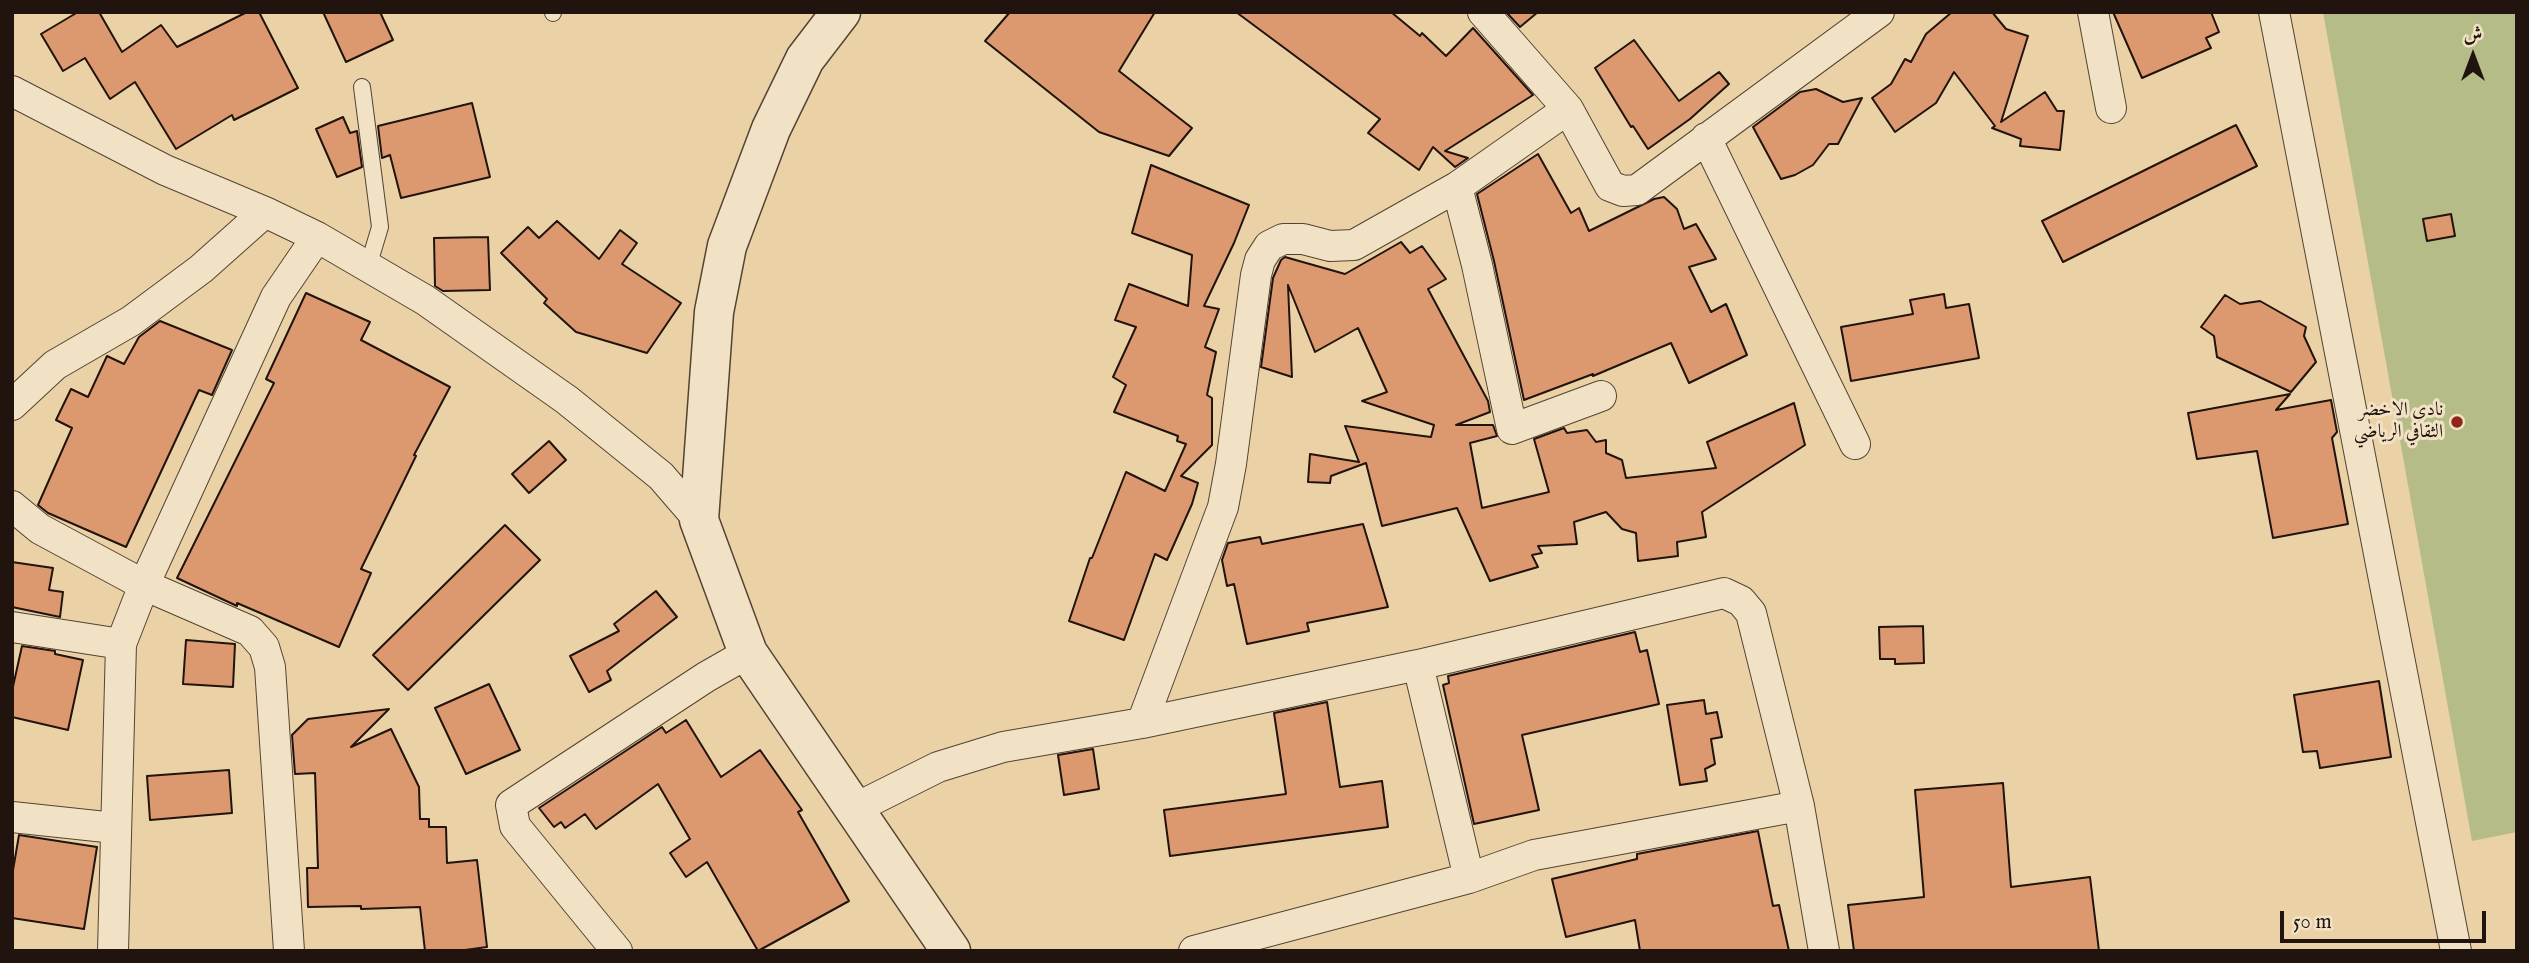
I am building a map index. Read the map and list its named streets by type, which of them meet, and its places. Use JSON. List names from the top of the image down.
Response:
{
  "places": ["نادي الاخضر الثقافي الرياضي"],
  "scale_bar": "50 m",
  "north": "top"
}
